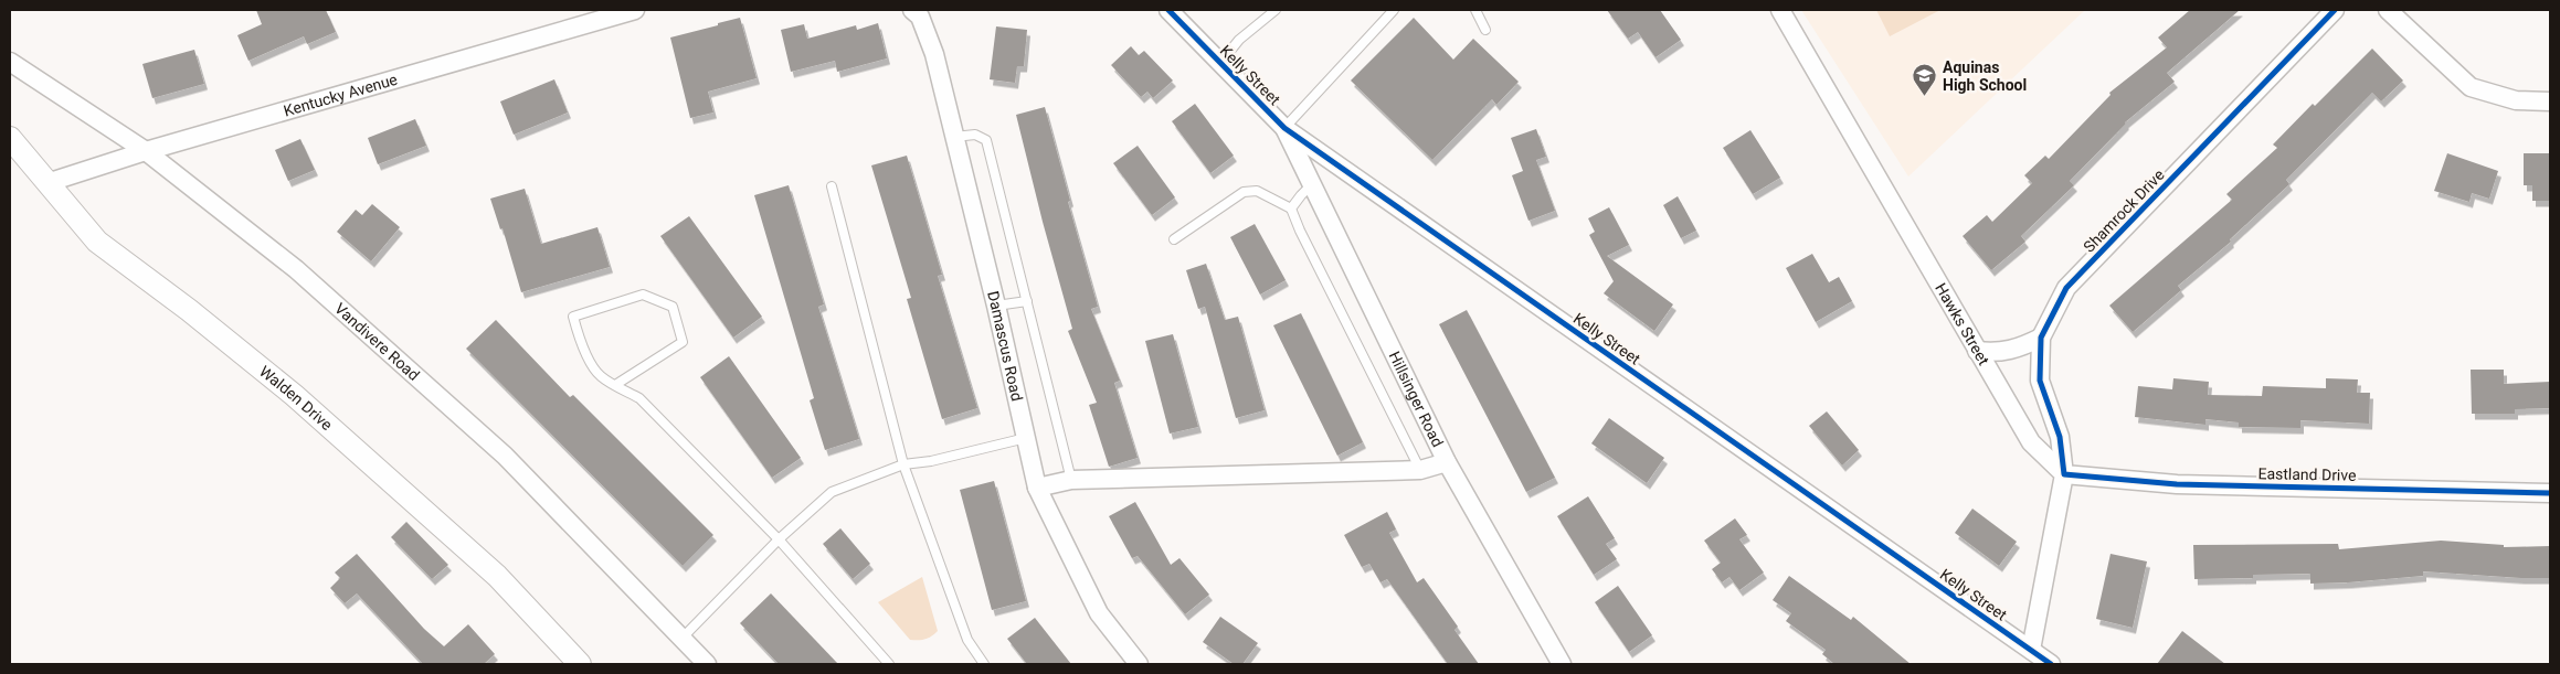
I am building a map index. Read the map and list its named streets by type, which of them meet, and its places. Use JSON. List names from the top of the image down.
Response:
{
  "streets": {
    "street": [
      "Kelly Street",
      "Kentucky Avenue",
      "Shamrock Drive",
      "Hawks Street",
      "Vandivere Road",
      "Damascus Road",
      "Walden Drive",
      "Hillsinger Road",
      "Eastland Drive"
    ]
  },
  "crossings": [
    ["Kelly Street", "Hillsinger Road"],
    ["Kentucky Avenue", "Vandivere Road"],
    ["Kentucky Avenue", "Walden Drive"],
    ["Shamrock Drive", "Hawks Street"],
    ["Shamrock Drive", "Eastland Drive"],
    ["Hawks Street", "Eastland Drive"]
  ],
  "places": {
    "school or university": ["Aquinas High School"]
  }
}
